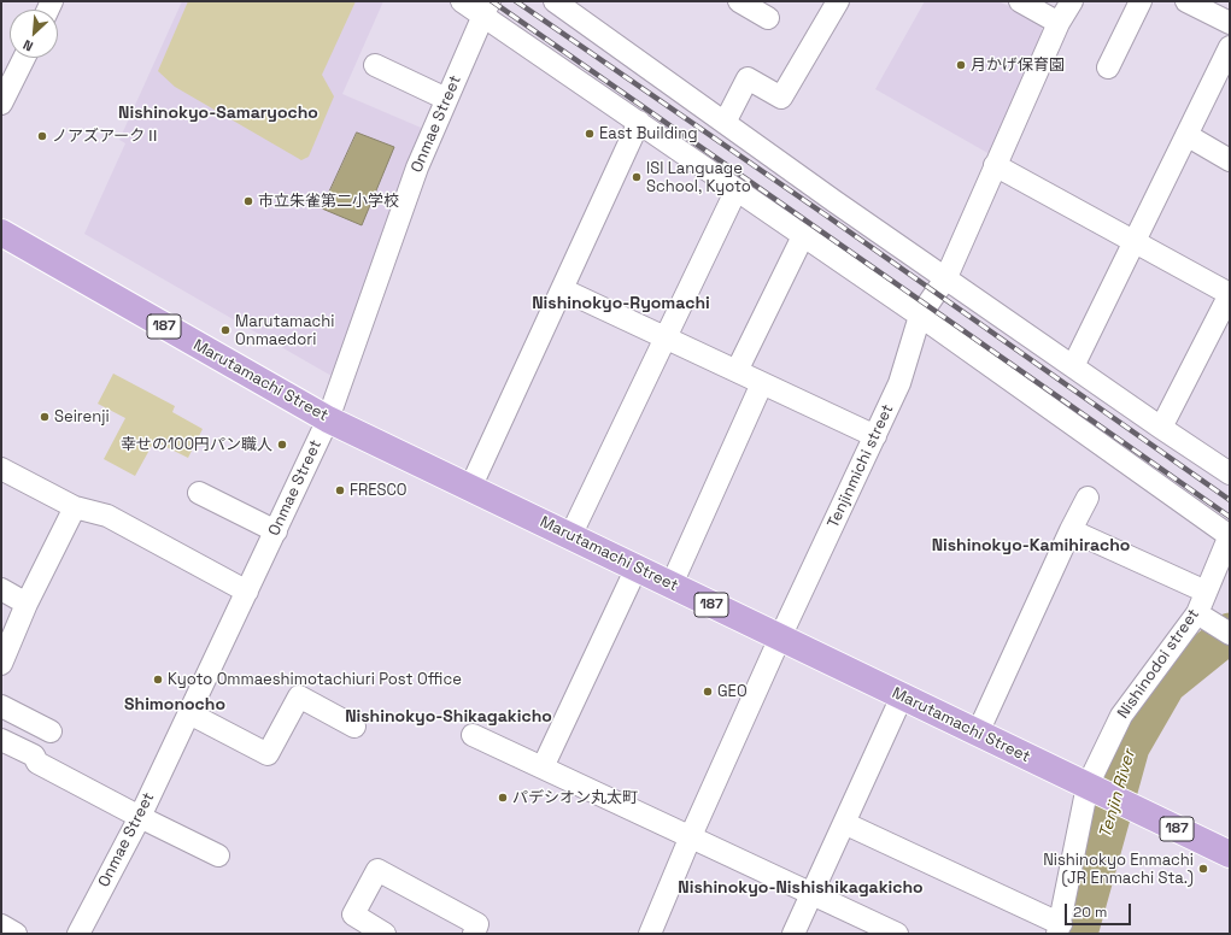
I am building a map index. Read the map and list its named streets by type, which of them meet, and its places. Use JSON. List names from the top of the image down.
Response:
{
  "streets": {
    "main road": ["187", "Marutamachi Street"],
    "street": ["Onmae Street", "Tenjinmichi street", "Nishinodoi street"]
  },
  "crossings": [
    ["Onmae Street", "Marutamachi Street"],
    ["Marutamachi Street", "Tenjinmichi street"],
    ["Marutamachi Street", "Nishinodoi street"]
  ],
  "districts": [
    "Nishinokyo-Samaryocho",
    "Nishinokyo-Ryomachi",
    "Nishinokyo-Kamihiracho",
    "Shimonocho",
    "Nishinokyo-Shikagakicho",
    "Nishinokyo-Nishishikagakicho"
  ],
  "water": ["Tenjin River"],
  "places": [
    "月かげ保育園",
    "East Building",
    "ノアズアークⅡ",
    "ISI Language School, Kyoto",
    "市立朱雀第二小学校",
    "Marutamachi Onmaedori",
    "Seirenji",
    "幸せの100円パン職人",
    "FRESCO",
    "Kyoto Ommaeshimotachiuri Post Office",
    "GEO",
    "パデシオン丸太町",
    "Nishinokyo Enmachi (JR Enmachi Sta.)"
  ],
  "scale_bar": "20 m",
  "north": "bottom left"
}
